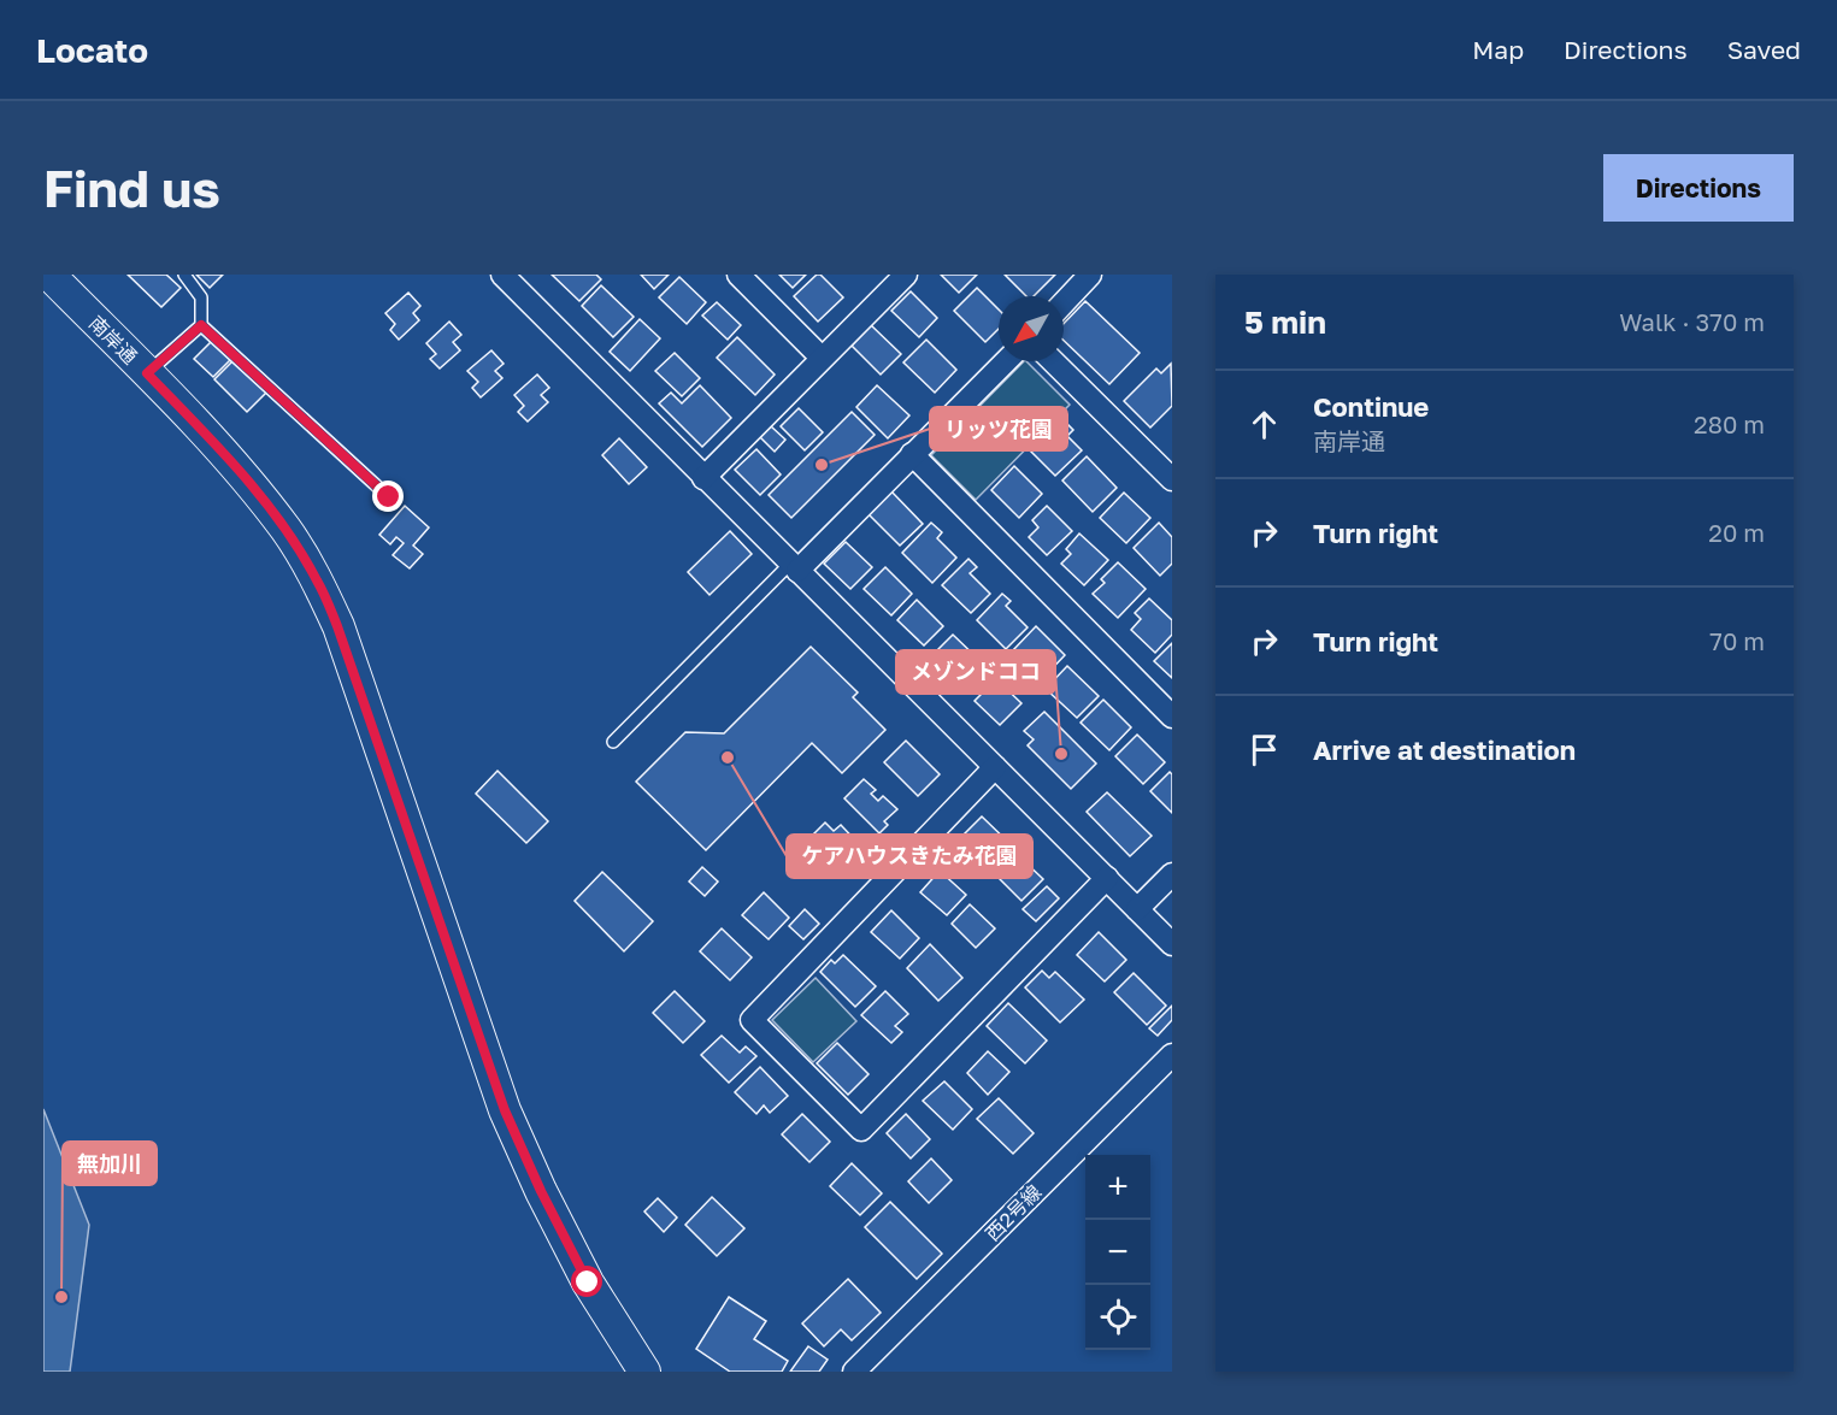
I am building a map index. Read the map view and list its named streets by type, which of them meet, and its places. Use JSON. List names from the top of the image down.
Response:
{
  "streets": {
    "main road": ["南岸通"],
    "street": ["西2号線"]
  },
  "places": [
    "リッツ花園",
    "メゾンドココ",
    "ケアハウスきたみ花園",
    "無加川"
  ],
  "north": "bottom left",
  "page": {
    "header": "Locato",
    "nav": ["Map", "Directions", "Saved"],
    "buttons": "Directions",
    "title": "Find us",
    "heading": ["5 min", "Walk · 370 m"],
    "list": [
      ["Continue", "南岸通", "280 m"],
      ["Turn right", "20 m"],
      ["Turn right", "70 m"],
      "Arrive at destination"
    ],
    "map_buttons": ["+", "−"]
  }
}
